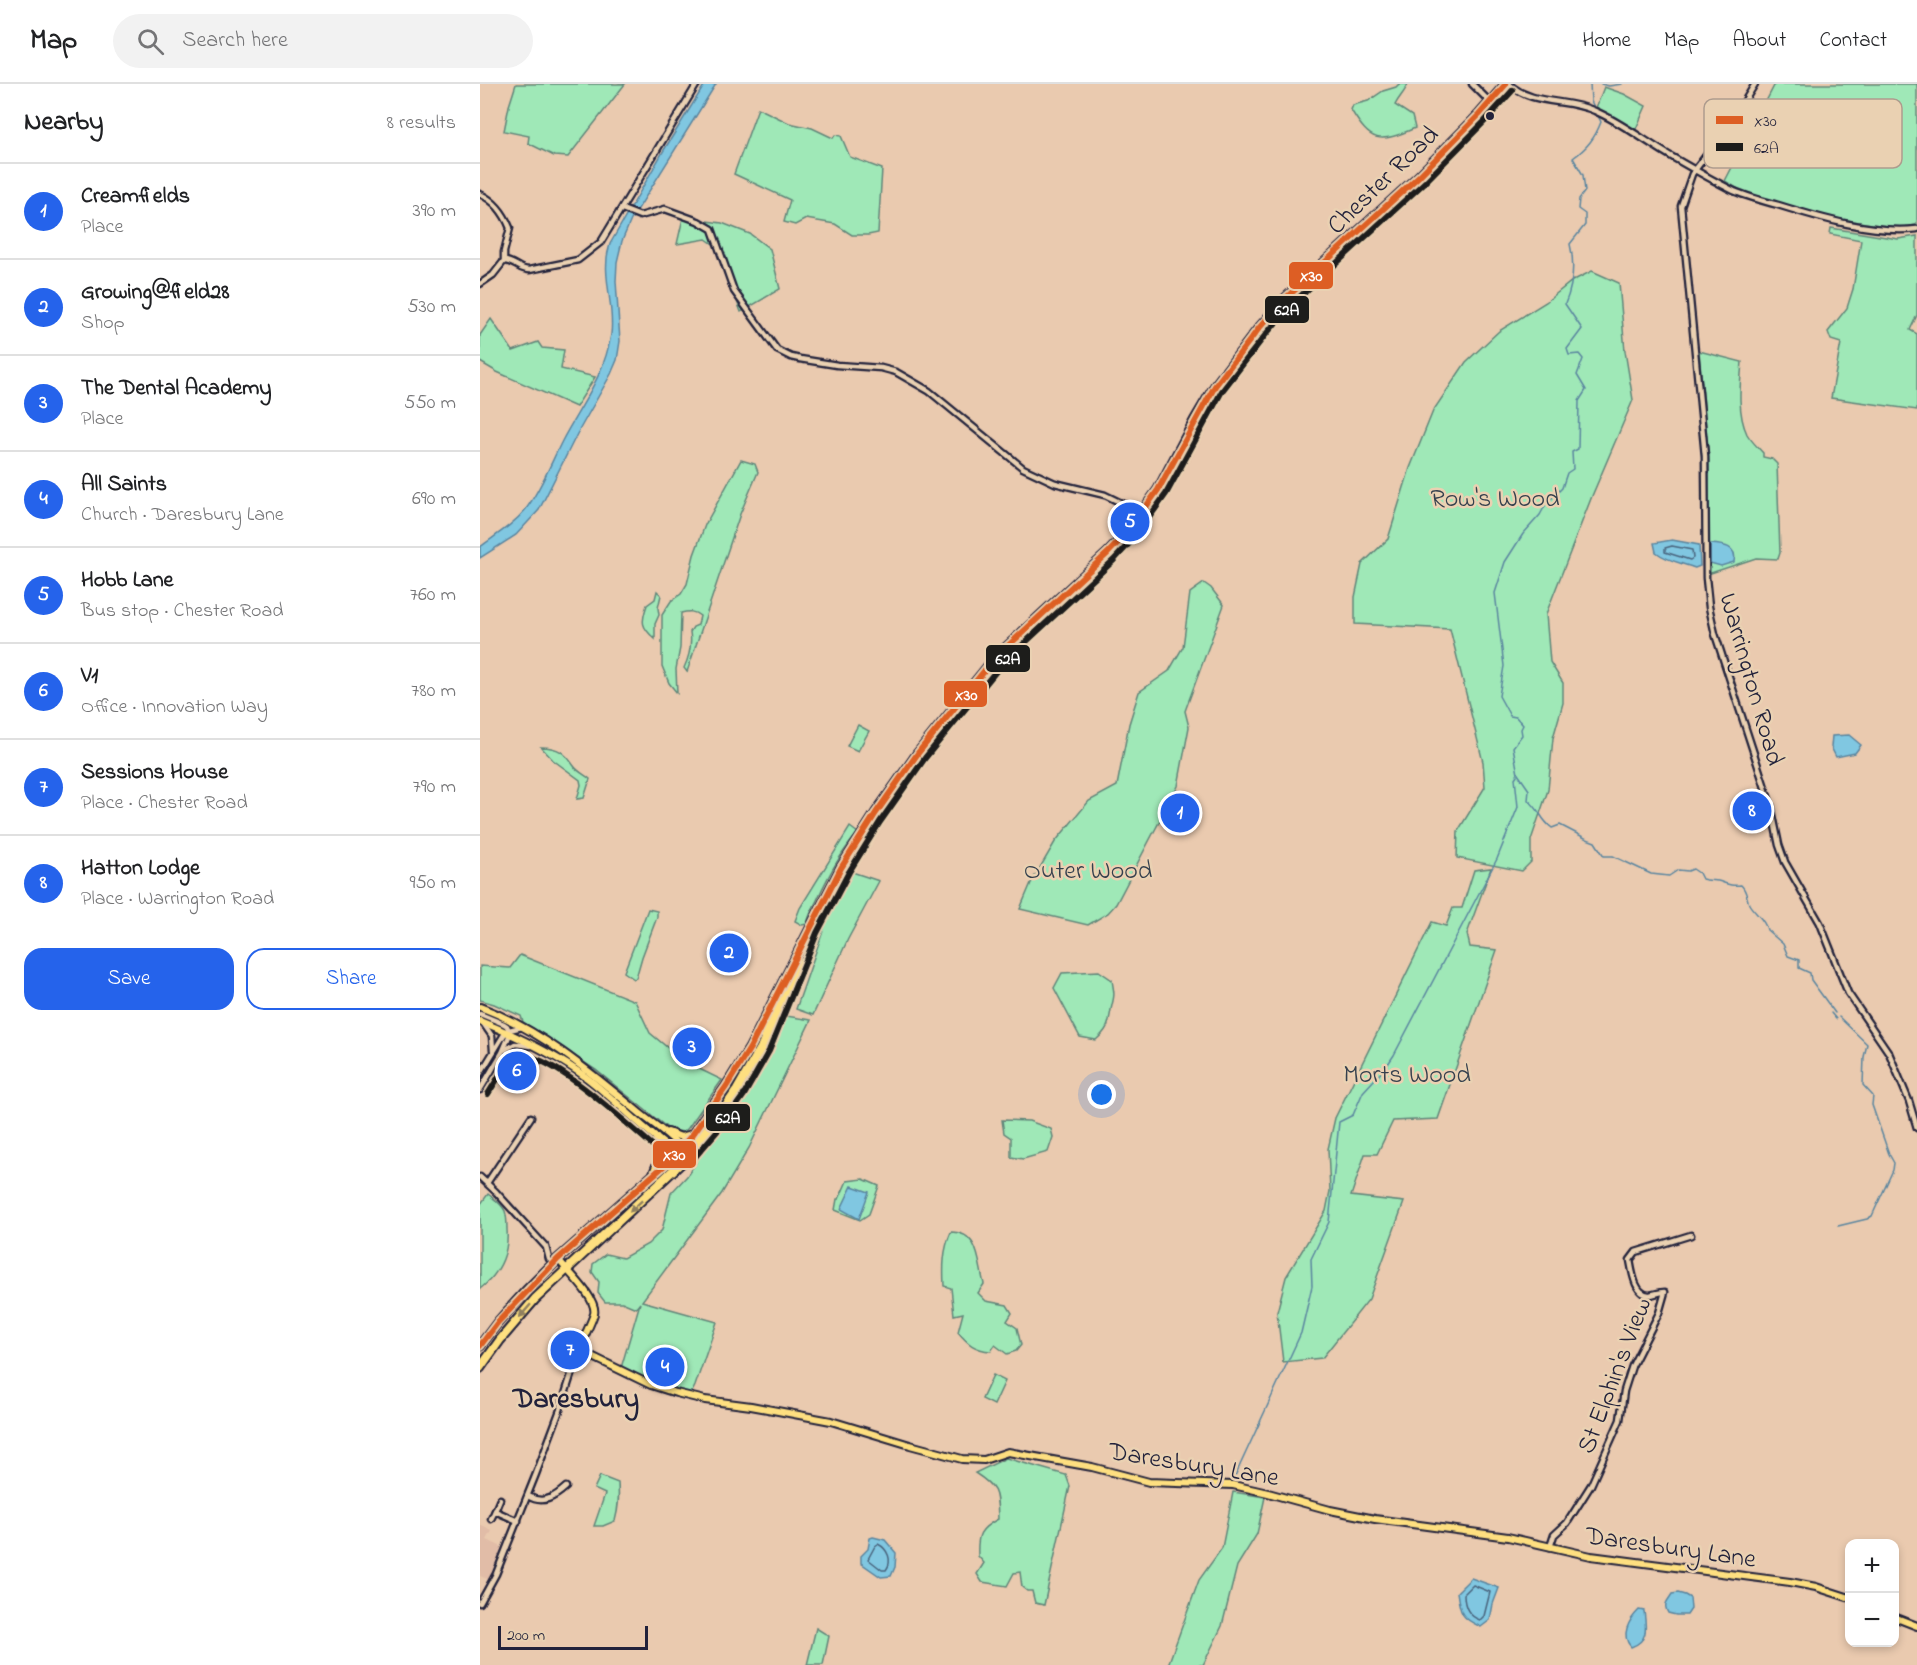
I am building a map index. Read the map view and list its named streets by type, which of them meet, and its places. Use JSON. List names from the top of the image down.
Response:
{
  "streets": {
    "highway": ["Chester Road"],
    "main road": ["Daresbury Lane"],
    "street": ["Warrington Road", "St Elphin's View"]
  },
  "crossings": [
    ["St Elphin's View", "Daresbury Lane"]
  ],
  "districts": ["Daresbury"],
  "parks": ["Row's Wood", "Outer Wood", "Morts Wood"],
  "lines": ["transit line X30", "transit line 62A"],
  "legend": ["X30", "62A"],
  "scale_bar": "200 m",
  "page": {
    "header": "Map",
    "search": "Search here",
    "nav": [
      "Home",
      "Map",
      "About",
      "Contact"
    ],
    "heading": ["Nearby", "8 results"],
    "list": [
      {
        "mark": "1",
        "name": "Creamfields",
        "note": "Place",
        "value": "390 m"
      },
      {
        "mark": "2",
        "name": "Growing@field28",
        "note": "Shop",
        "value": "530 m"
      },
      {
        "mark": "3",
        "name": "The Dental Academy",
        "note": "Place",
        "value": "550 m"
      },
      {
        "mark": "4",
        "name": "All Saints",
        "note": "Church · Daresbury Lane",
        "value": "690 m"
      },
      {
        "mark": "5",
        "name": "Hobb Lane",
        "note": "Bus stop · Chester Road",
        "value": "760 m"
      },
      {
        "mark": "6",
        "name": "V1",
        "note": "Office · Innovation Way",
        "value": "780 m"
      },
      {
        "mark": "7",
        "name": "Sessions House",
        "note": "Place · Chester Road",
        "value": "790 m"
      },
      {
        "mark": "8",
        "name": "Hatton Lodge",
        "note": "Place · Warrington Road",
        "value": "950 m"
      }
    ],
    "pins": [
      "5",
      "8",
      "1",
      "2",
      "3",
      "6",
      "7",
      "4"
    ],
    "buttons": ["Save", "Share"],
    "map_buttons": ["+", "−"],
    "scale": "200 m"
  }
}
